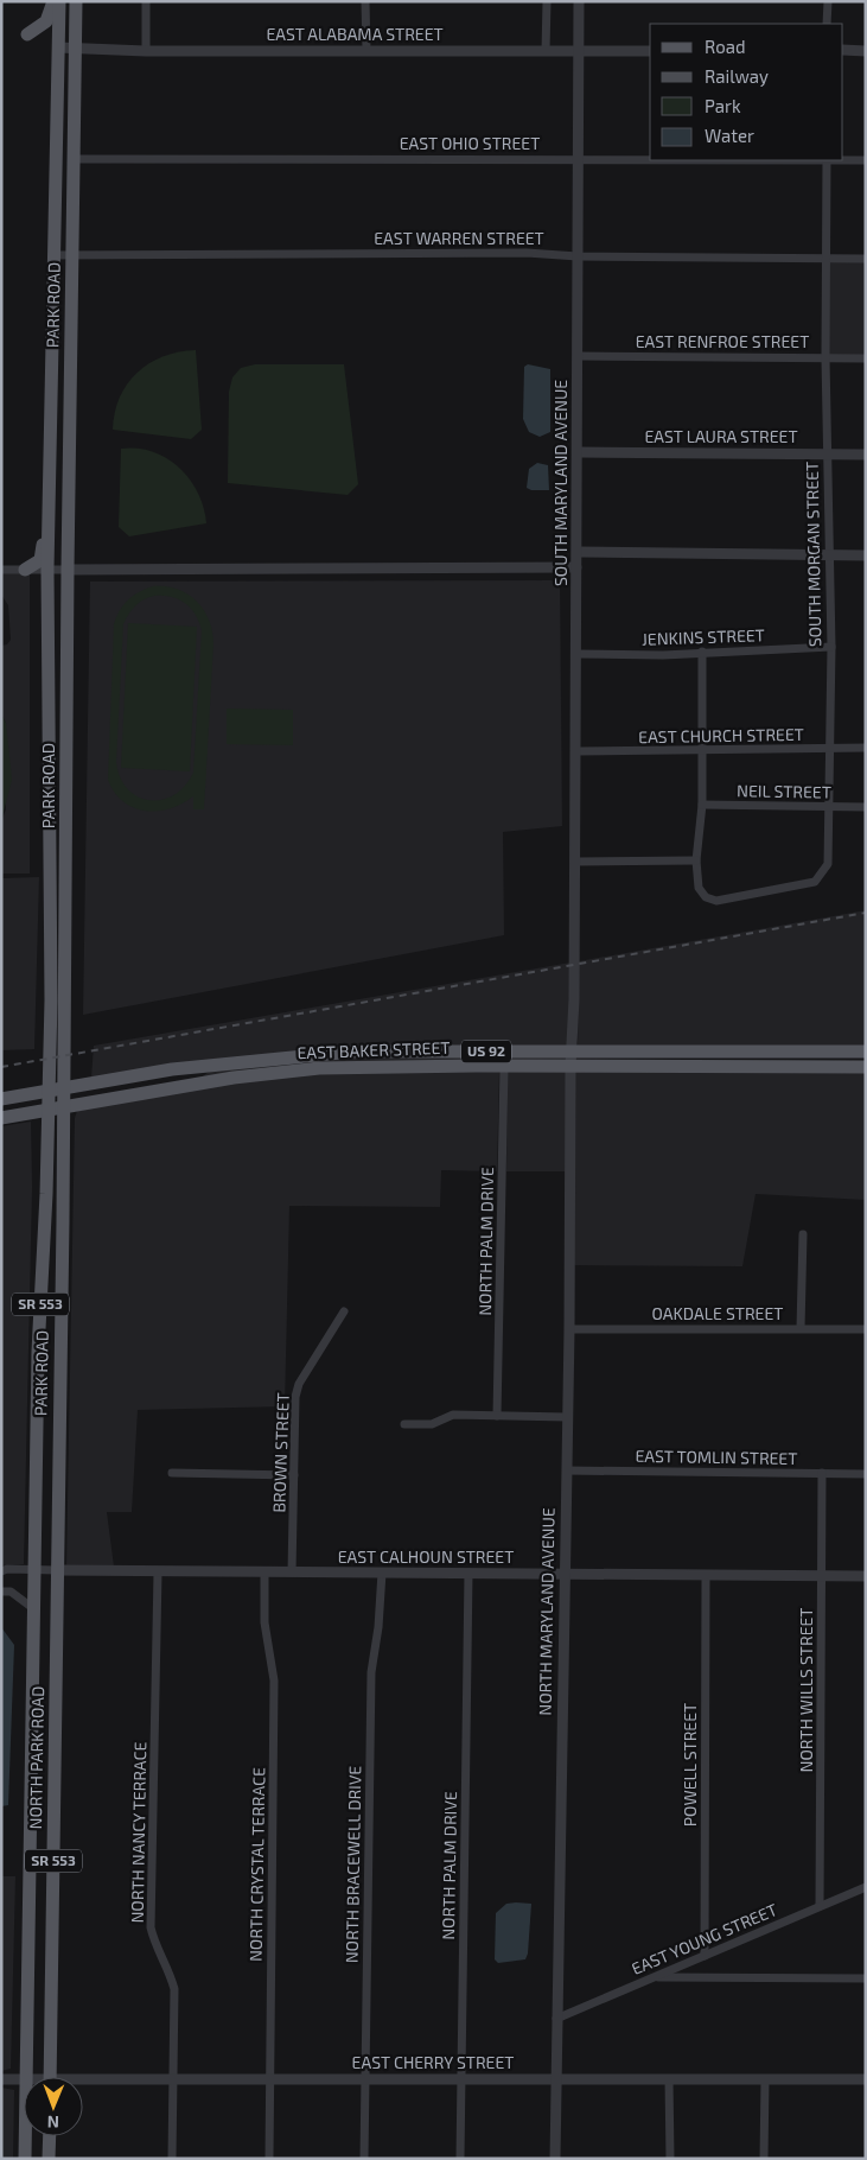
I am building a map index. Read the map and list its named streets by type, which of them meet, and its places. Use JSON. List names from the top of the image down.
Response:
{
  "streets": {
    "main road": [
      "PARK ROAD",
      "EAST BAKER STREET",
      "US 92",
      "SR 553",
      "NORTH PARK ROAD"
    ],
    "street": [
      "EAST ALABAMA STREET",
      "EAST OHIO STREET",
      "EAST WARREN STREET",
      "EAST RENFROE STREET",
      "EAST LAURA STREET",
      "SOUTH MARYLAND AVENUE",
      "SOUTH MORGAN STREET",
      "JENKINS STREET",
      "EAST CHURCH STREET",
      "NEIL STREET",
      "NORTH PALM DRIVE",
      "OAKDALE STREET",
      "BROWN STREET",
      "EAST TOMLIN STREET",
      "EAST CALHOUN STREET",
      "NORTH MARYLAND AVENUE",
      "NORTH WILLS STREET",
      "POWELL STREET",
      "NORTH NANCY TERRACE",
      "NORTH CRYSTAL TERRACE",
      "NORTH BRACEWELL DRIVE",
      "EAST YOUNG STREET",
      "EAST CHERRY STREET"
    ]
  },
  "crossings": [
    ["EAST ALABAMA STREET", "PARK ROAD"],
    ["EAST ALABAMA STREET", "SOUTH MARYLAND AVENUE"],
    ["EAST OHIO STREET", "PARK ROAD"],
    ["EAST OHIO STREET", "SOUTH MARYLAND AVENUE"],
    ["EAST OHIO STREET", "SOUTH MORGAN STREET"],
    ["EAST WARREN STREET", "PARK ROAD"],
    ["EAST WARREN STREET", "SOUTH MARYLAND AVENUE"],
    ["EAST WARREN STREET", "SOUTH MORGAN STREET"],
    ["PARK ROAD", "EAST BAKER STREET"],
    ["PARK ROAD", "US 92"],
    ["PARK ROAD", "EAST CALHOUN STREET"],
    ["PARK ROAD", "NORTH PARK ROAD"],
    ["EAST RENFROE STREET", "SOUTH MARYLAND AVENUE"],
    ["EAST RENFROE STREET", "SOUTH MORGAN STREET"],
    ["EAST LAURA STREET", "SOUTH MARYLAND AVENUE"],
    ["EAST LAURA STREET", "SOUTH MORGAN STREET"],
    ["SOUTH MARYLAND AVENUE", "JENKINS STREET"],
    ["SOUTH MARYLAND AVENUE", "EAST CHURCH STREET"],
    ["SOUTH MARYLAND AVENUE", "EAST BAKER STREET"],
    ["SOUTH MARYLAND AVENUE", "NORTH MARYLAND AVENUE"],
    ["SOUTH MORGAN STREET", "JENKINS STREET"],
    ["SOUTH MORGAN STREET", "EAST CHURCH STREET"],
    ["SOUTH MORGAN STREET", "NEIL STREET"],
    ["EAST BAKER STREET", "US 92"],
    ["EAST BAKER STREET", "NORTH PALM DRIVE"],
    ["EAST BAKER STREET", "NORTH MARYLAND AVENUE"],
    ["NORTH PALM DRIVE", "EAST CALHOUN STREET"],
    ["NORTH PALM DRIVE", "EAST CHERRY STREET"],
    ["OAKDALE STREET", "NORTH MARYLAND AVENUE"],
    ["BROWN STREET", "EAST CALHOUN STREET"],
    ["EAST TOMLIN STREET", "NORTH MARYLAND AVENUE"],
    ["EAST TOMLIN STREET", "NORTH WILLS STREET"],
    ["EAST CALHOUN STREET", "NORTH MARYLAND AVENUE"],
    ["EAST CALHOUN STREET", "NORTH WILLS STREET"],
    ["EAST CALHOUN STREET", "NORTH PARK ROAD"],
    ["EAST CALHOUN STREET", "POWELL STREET"],
    ["EAST CALHOUN STREET", "NORTH NANCY TERRACE"],
    ["EAST CALHOUN STREET", "NORTH CRYSTAL TERRACE"],
    ["EAST CALHOUN STREET", "NORTH BRACEWELL DRIVE"],
    ["NORTH MARYLAND AVENUE", "EAST YOUNG STREET"],
    ["NORTH MARYLAND AVENUE", "EAST CHERRY STREET"],
    ["NORTH WILLS STREET", "EAST YOUNG STREET"],
    ["POWELL STREET", "EAST YOUNG STREET"],
    ["NORTH NANCY TERRACE", "EAST CHERRY STREET"],
    ["NORTH CRYSTAL TERRACE", "EAST CHERRY STREET"],
    ["NORTH BRACEWELL DRIVE", "EAST CHERRY STREET"]
  ],
  "legend": [
    "Road",
    "Railway",
    "Park",
    "Water"
  ],
  "north": "bottom"
}
